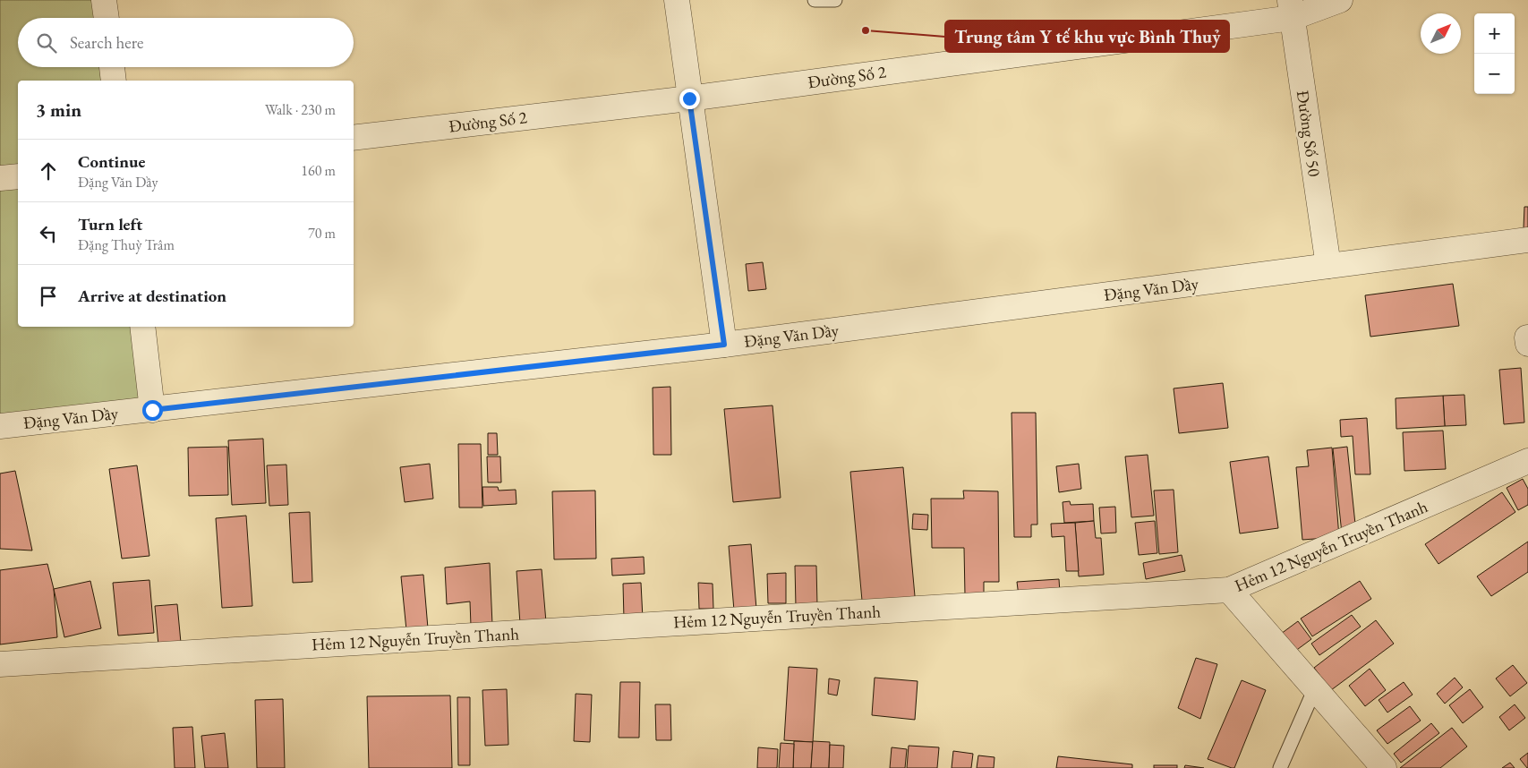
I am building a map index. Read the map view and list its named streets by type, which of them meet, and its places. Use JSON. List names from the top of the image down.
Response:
{
  "streets": {
    "street": [
      "Đường Số 2",
      "Đường Số 50",
      "Đặng Văn Dầy",
      "Hẻm 12 Nguyễn Truyền Thanh"
    ]
  },
  "crossings": [
    ["Đường Số 2", "Đường Số 50"],
    ["Đường Số 50", "Đặng Văn Dầy"]
  ],
  "places": ["Trung tâm Y tế khu vực Bình Thuỷ"],
  "north": "top right",
  "page": {
    "map_buttons": ["+", "−"],
    "search": "Search here",
    "heading": ["3 min", "Walk · 230 m"],
    "list": [
      ["Continue", "Đặng Văn Dầy", "160 m"],
      ["Turn left", "Đặng Thuỳ Trâm", "70 m"],
      "Arrive at destination"
    ]
  }
}
